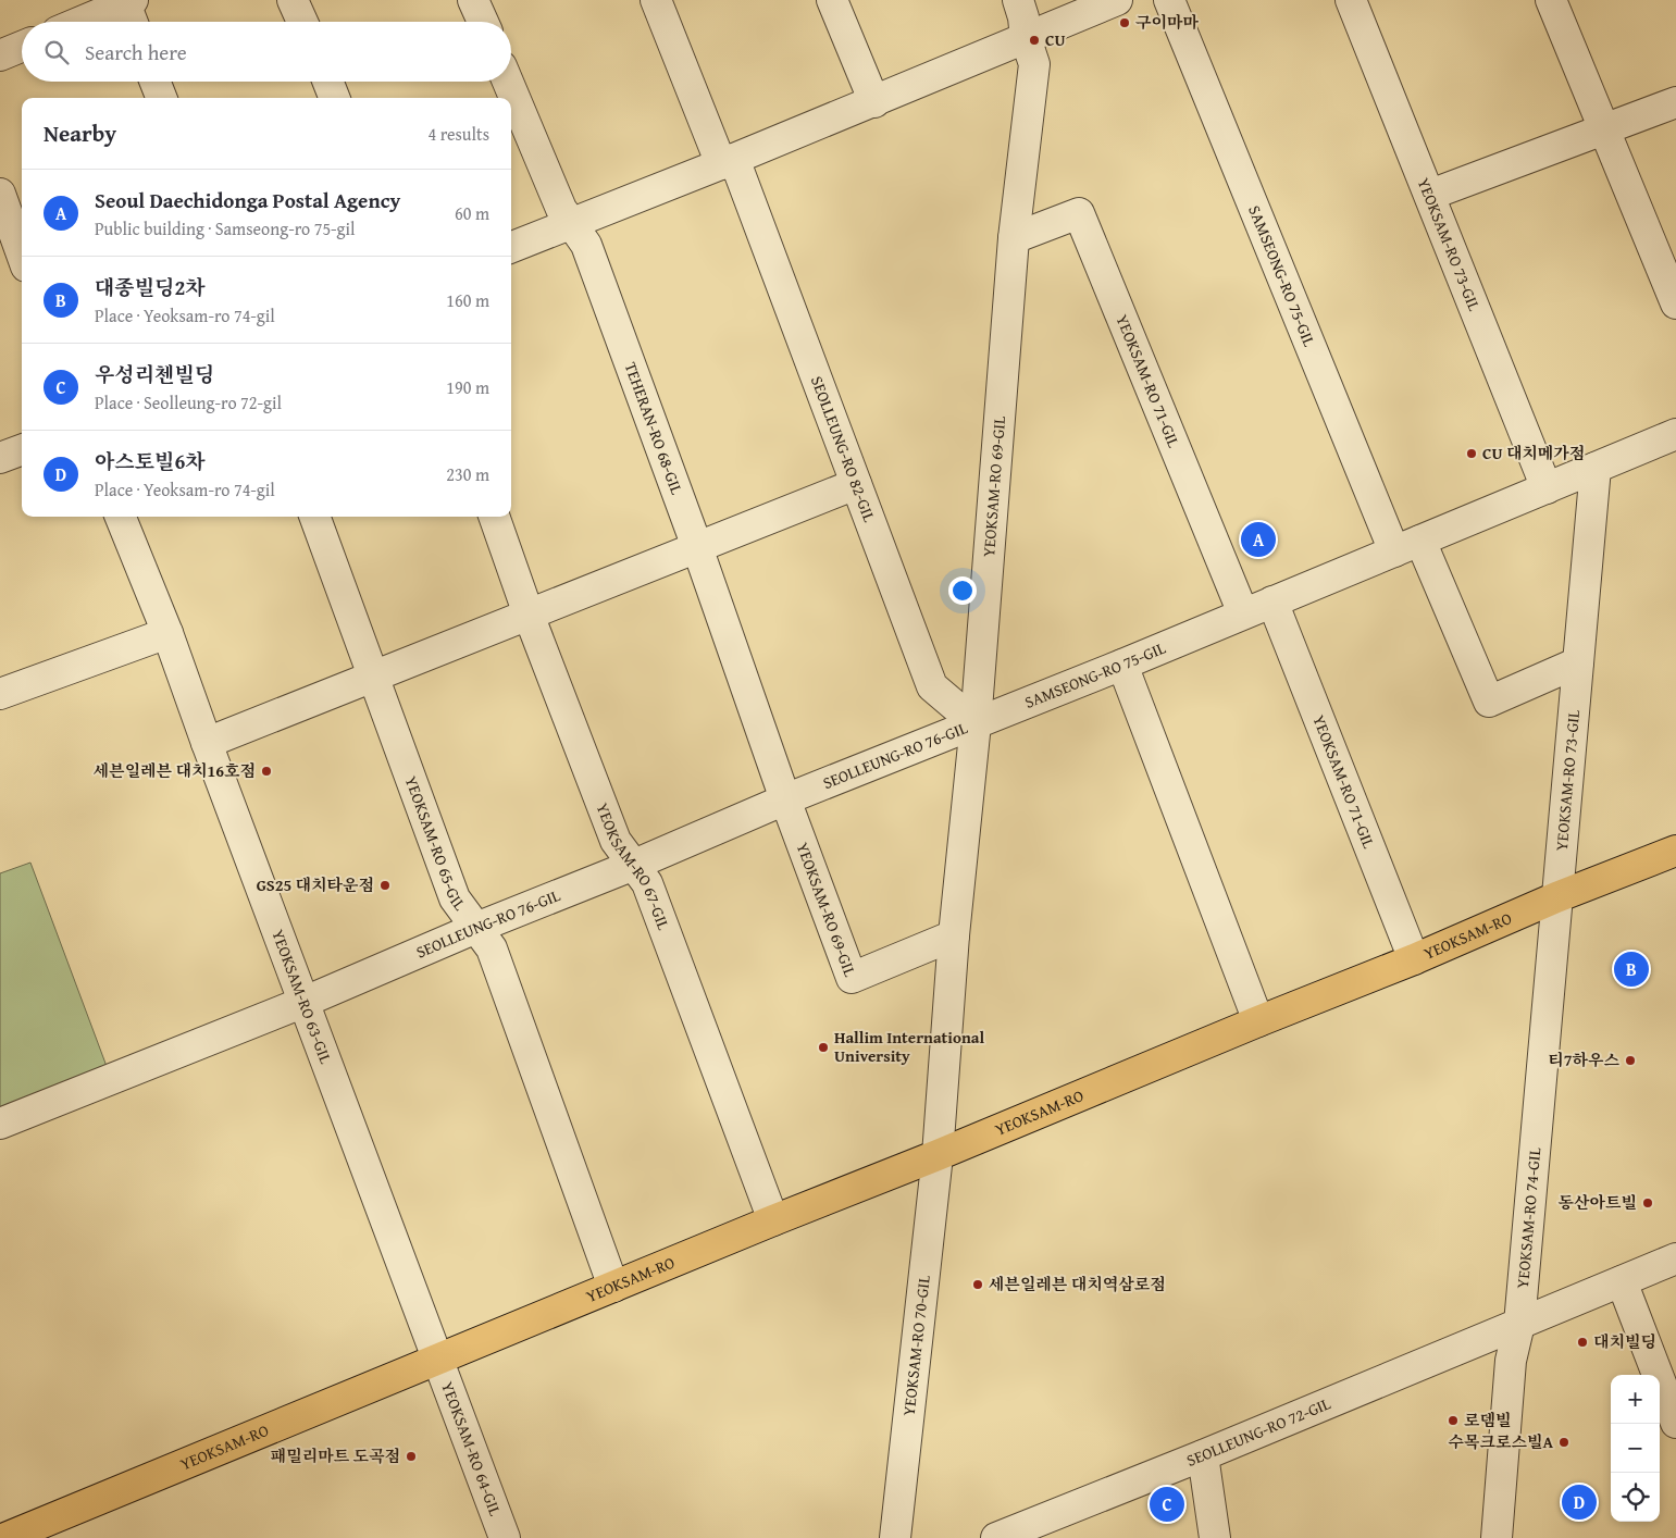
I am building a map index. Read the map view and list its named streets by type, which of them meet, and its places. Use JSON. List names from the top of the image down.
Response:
{
  "streets": {
    "main road": ["YEOKSAM-RO"],
    "street": [
      "YEOKSAM-RO 73-GIL",
      "SAMSEONG-RO 75-GIL",
      "YEOKSAM-RO 71-GIL",
      "TEHERAN-RO 68-GIL",
      "SEOLLEUNG-RO 82-GIL",
      "YEOKSAM-RO 69-GIL",
      "SEOLLEUNG-RO 76-GIL",
      "YEOKSAM-RO 65-GIL",
      "YEOKSAM-RO 67-GIL",
      "YEOKSAM-RO 63-GIL",
      "YEOKSAM-RO 74-GIL",
      "YEOKSAM-RO 70-GIL",
      "SEOLLEUNG-RO 72-GIL",
      "YEOKSAM-RO 64-GIL"
    ]
  },
  "crossings": [
    ["YEOKSAM-RO 73-GIL", "SAMSEONG-RO 75-GIL"],
    ["YEOKSAM-RO 73-GIL", "YEOKSAM-RO"],
    ["YEOKSAM-RO 73-GIL", "YEOKSAM-RO 74-GIL"],
    ["SAMSEONG-RO 75-GIL", "YEOKSAM-RO 71-GIL"],
    ["SAMSEONG-RO 75-GIL", "SEOLLEUNG-RO 82-GIL"],
    ["SAMSEONG-RO 75-GIL", "YEOKSAM-RO 69-GIL"],
    ["SAMSEONG-RO 75-GIL", "SEOLLEUNG-RO 76-GIL"],
    ["YEOKSAM-RO 71-GIL", "YEOKSAM-RO 69-GIL"],
    ["YEOKSAM-RO 71-GIL", "YEOKSAM-RO"],
    ["TEHERAN-RO 68-GIL", "YEOKSAM-RO 69-GIL"],
    ["TEHERAN-RO 68-GIL", "SEOLLEUNG-RO 76-GIL"],
    ["SEOLLEUNG-RO 82-GIL", "YEOKSAM-RO 69-GIL"],
    ["SEOLLEUNG-RO 82-GIL", "SEOLLEUNG-RO 76-GIL"],
    ["YEOKSAM-RO 69-GIL", "SEOLLEUNG-RO 76-GIL"],
    ["YEOKSAM-RO 69-GIL", "YEOKSAM-RO"],
    ["YEOKSAM-RO 69-GIL", "YEOKSAM-RO 70-GIL"],
    ["SEOLLEUNG-RO 76-GIL", "YEOKSAM-RO 65-GIL"],
    ["SEOLLEUNG-RO 76-GIL", "YEOKSAM-RO 67-GIL"],
    ["SEOLLEUNG-RO 76-GIL", "YEOKSAM-RO 63-GIL"],
    ["YEOKSAM-RO 65-GIL", "YEOKSAM-RO"],
    ["YEOKSAM-RO 67-GIL", "YEOKSAM-RO"],
    ["YEOKSAM-RO", "YEOKSAM-RO 63-GIL"],
    ["YEOKSAM-RO", "YEOKSAM-RO 74-GIL"],
    ["YEOKSAM-RO", "YEOKSAM-RO 70-GIL"],
    ["YEOKSAM-RO", "YEOKSAM-RO 64-GIL"],
    ["YEOKSAM-RO 63-GIL", "YEOKSAM-RO 64-GIL"],
    ["YEOKSAM-RO 74-GIL", "SEOLLEUNG-RO 72-GIL"]
  ],
  "places": [
    "구이마마",
    "CU",
    "CU 대치메가점",
    "세븐일레븐 대치16호점",
    "GS25 대치타운점",
    "Hallim International University",
    "티7하우스",
    "동산아트빌",
    "세븐일레븐 대치역삼로점",
    "대치빌딩",
    "로뎀빌",
    "수목크로스빌A",
    "패밀리마트 도곡점"
  ],
  "page": {
    "search": "Search here",
    "heading": ["Nearby", "4 results"],
    "list": [
      {
        "mark": "A",
        "name": "Seoul Daechidonga Postal Agency",
        "note": "Public building · Samseong-ro 75-gil",
        "value": "60 m"
      },
      {
        "mark": "B",
        "name": "대종빌딩2차",
        "note": "Place · Yeoksam-ro 74-gil",
        "value": "160 m"
      },
      {
        "mark": "C",
        "name": "우성리첸빌딩",
        "note": "Place · Seolleung-ro 72-gil",
        "value": "190 m"
      },
      {
        "mark": "D",
        "name": "아스토빌6차",
        "note": "Place · Yeoksam-ro 74-gil",
        "value": "230 m"
      }
    ],
    "pins": [
      "A",
      "B",
      "D",
      "C"
    ],
    "map_buttons": ["+", "−"]
  }
}
